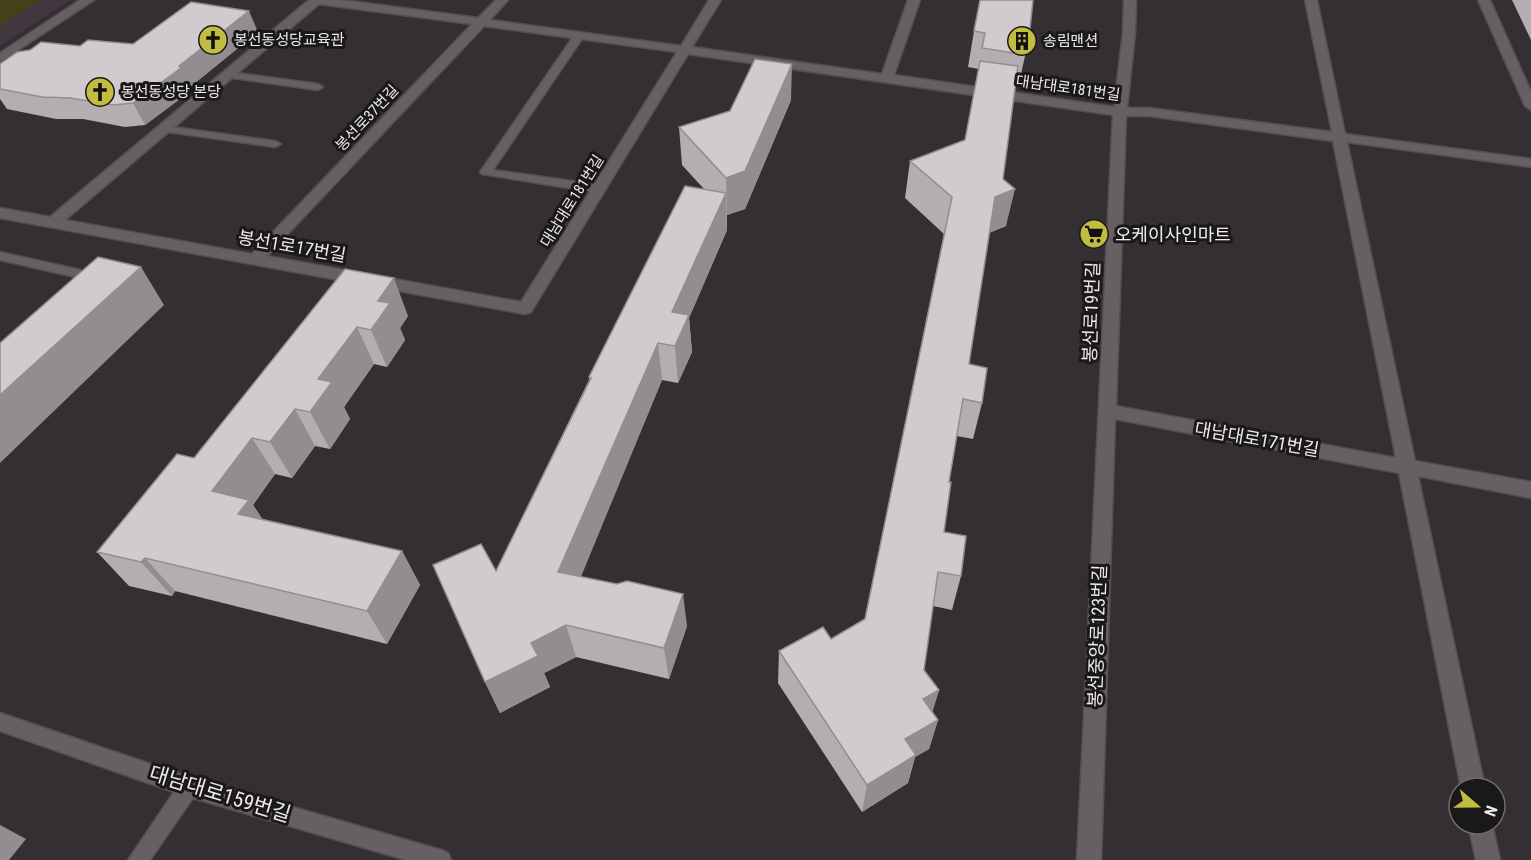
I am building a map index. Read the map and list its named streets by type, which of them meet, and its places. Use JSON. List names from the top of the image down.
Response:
{
  "streets": {
    "street": [
      "대남대로181번길",
      "봉선로37번길",
      "봉선1로17번길",
      "봉선로19번길",
      "대남대로171번길",
      "봉선중앙로123번길"
    ],
    "lane": ["대남대로159번길"]
  },
  "crossings": [
    ["대남대로181번길", "봉선로37번길"],
    ["대남대로181번길", "봉선1로17번길"],
    ["대남대로181번길", "봉선로19번길"],
    ["봉선로37번길", "봉선1로17번길"],
    ["봉선로19번길", "대남대로171번길"],
    ["봉선로19번길", "봉선중앙로123번길"],
    ["대남대로171번길", "봉선중앙로123번길"]
  ],
  "places": {
    "church": ["봉선동성당교육관", "봉선동성당 본당"],
    "building": ["송림맨션"],
    "supermarket": ["오케이사인마트"]
  },
  "north": "right"
}
